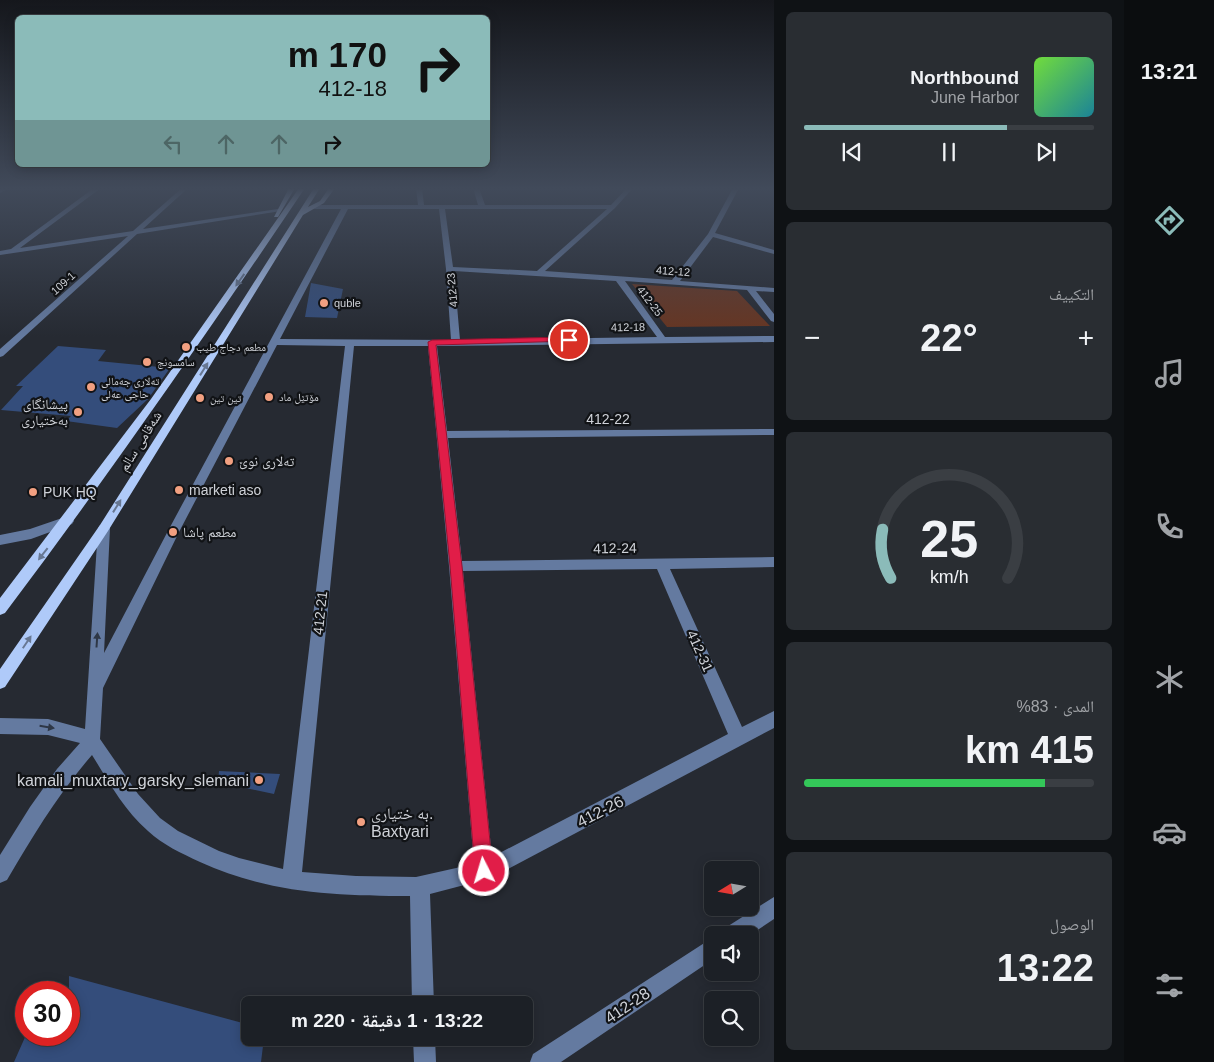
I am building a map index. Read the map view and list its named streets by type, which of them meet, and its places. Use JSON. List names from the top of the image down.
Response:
{
  "streets": {
    "main road": ["شەقامی سالم"],
    "street": [
      "412-12",
      "109-1",
      "412-23",
      "412-25",
      "412-18",
      "412-22",
      "412-24",
      "412-21",
      "412-31",
      "412-26",
      "412-28"
    ]
  },
  "crossings": [
    ["412-12", "412-23"],
    ["412-12", "412-25"],
    ["412-23", "412-18"],
    ["412-25", "412-18"],
    ["412-18", "412-21"],
    ["412-24", "412-31"],
    ["412-21", "412-26"],
    ["412-31", "412-26"]
  ],
  "places": [
    "quble",
    "مطعم دجاج طيب",
    "سامسونج",
    "تەلاری جەمالی حاجی عەلی",
    "مۆتێل ماد",
    "تين تين",
    "پیشانگای بەختیاری",
    "تەلاری نوێ",
    "marketi aso",
    "PUK HQ",
    "مطعم پاشا",
    "kamali_muxtary_garsky_slemani",
    "به ختیاری. Baxtyari"
  ],
  "north": "left",
  "page": {
    "tabs": "13:21",
    "turn": ["170 m", "412-18"],
    "song": ["Northbound", "June Harbor"],
    "tile": [
      "التكييف",
      ["المدى · 83%", "415 km"],
      ["الوصول", "13:22"]
    ],
    "heat": ["−", "22°", "+"],
    "limit": "30",
    "trip": "13:22 · 1 دقيقة · 220 m",
    "gauge": ["25", "km/h"]
  }
}
